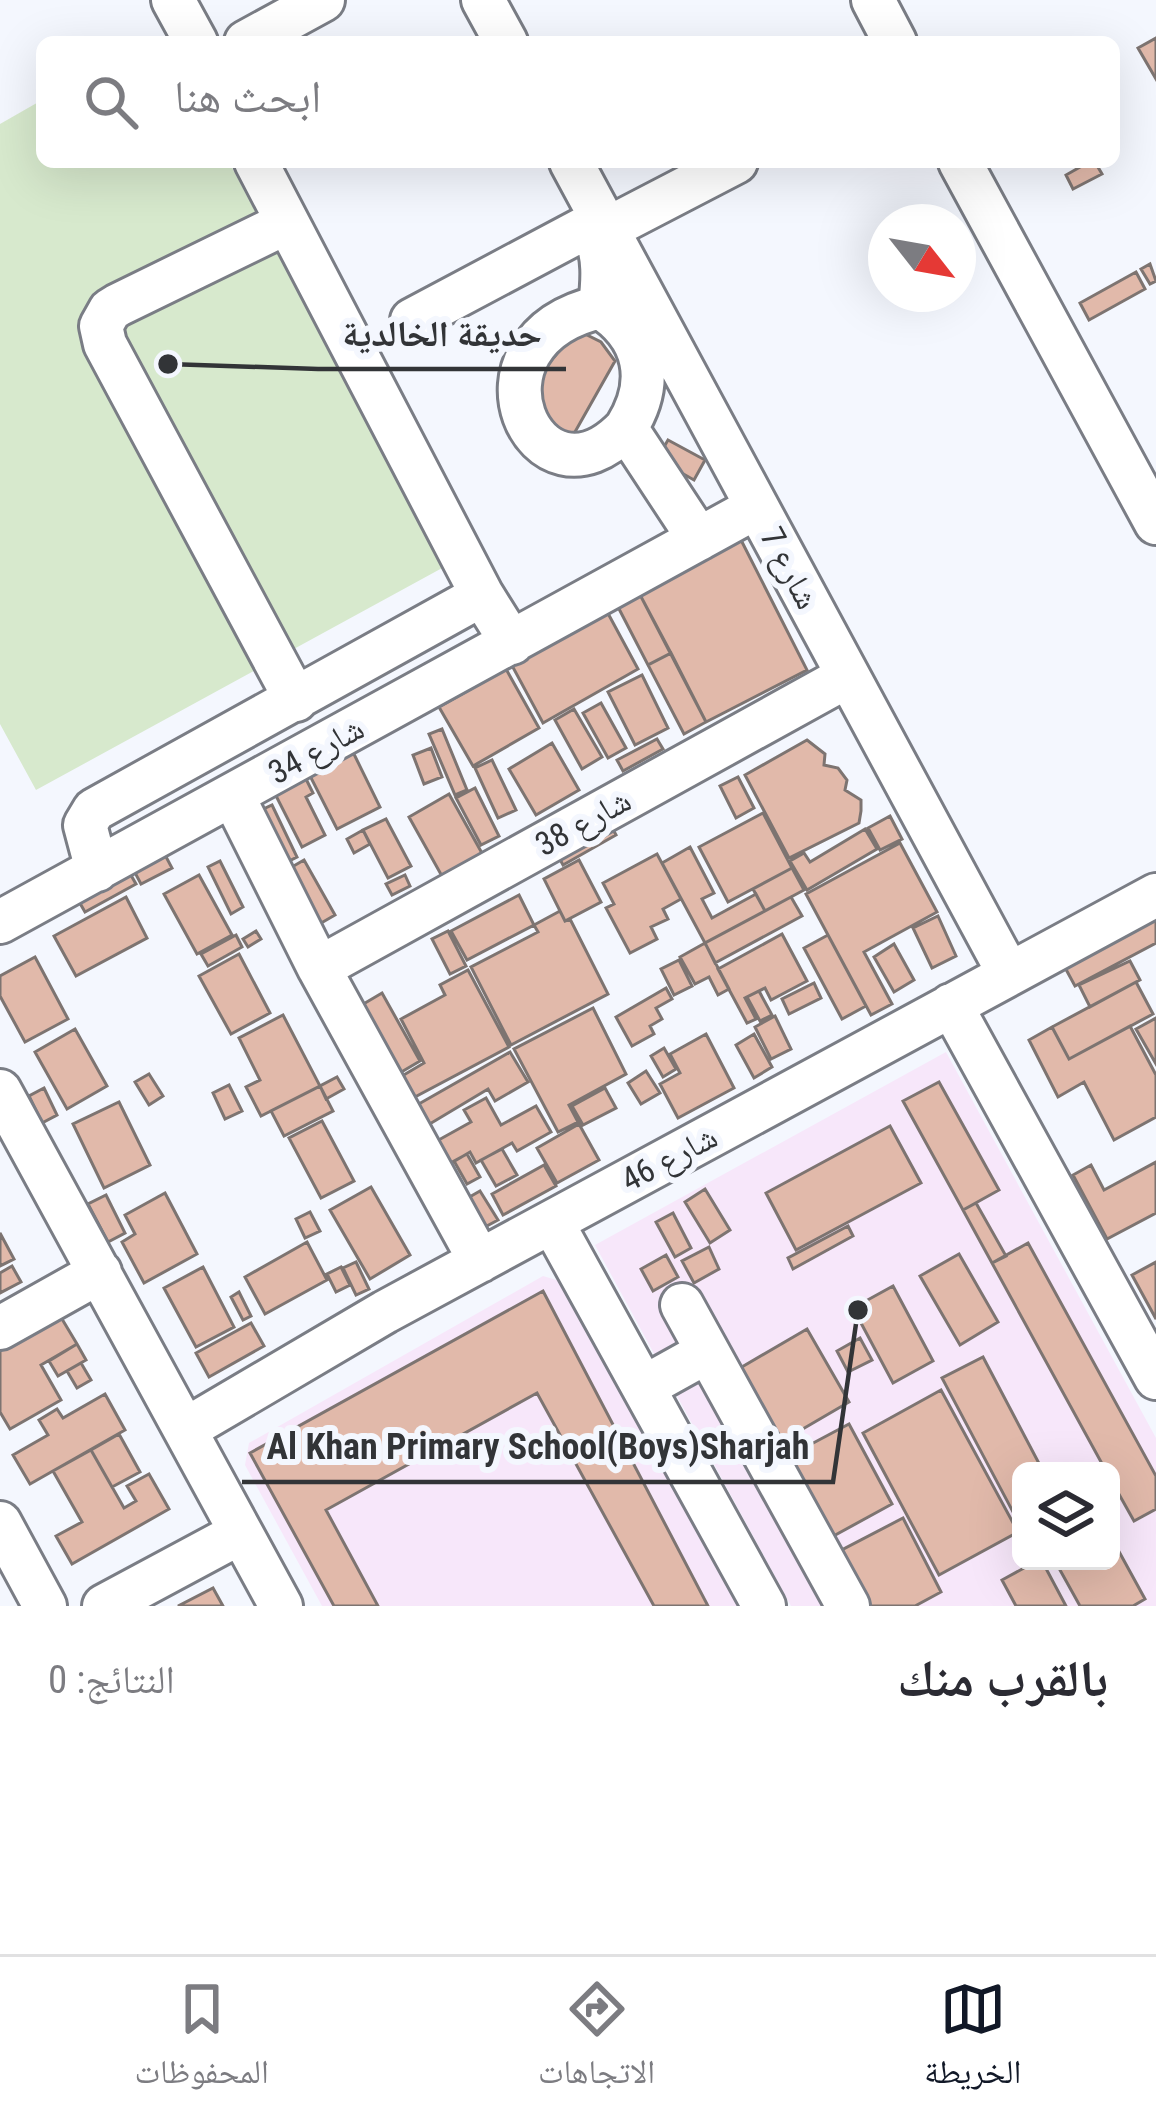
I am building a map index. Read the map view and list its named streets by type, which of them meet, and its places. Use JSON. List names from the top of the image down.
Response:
{
  "streets": {
    "street": [
      "شارع 7",
      "شارع 34",
      "شارع 38",
      "شارع 46"
    ]
  },
  "crossings": [
    ["شارع 7", "شارع 34"],
    ["شارع 7", "شارع 38"],
    ["شارع 7", "شارع 46"]
  ],
  "places": ["حديقة الخالدية", "Al Khan Primary School(Boys)Sharjah"],
  "north": "bottom right",
  "page": {
    "search": "ابحث هنا",
    "heading": ["بالقرب منك", "النتائج: 0"],
    "nav": ["الخريطة", "الاتجاهات", "المحفوظات"]
  }
}
